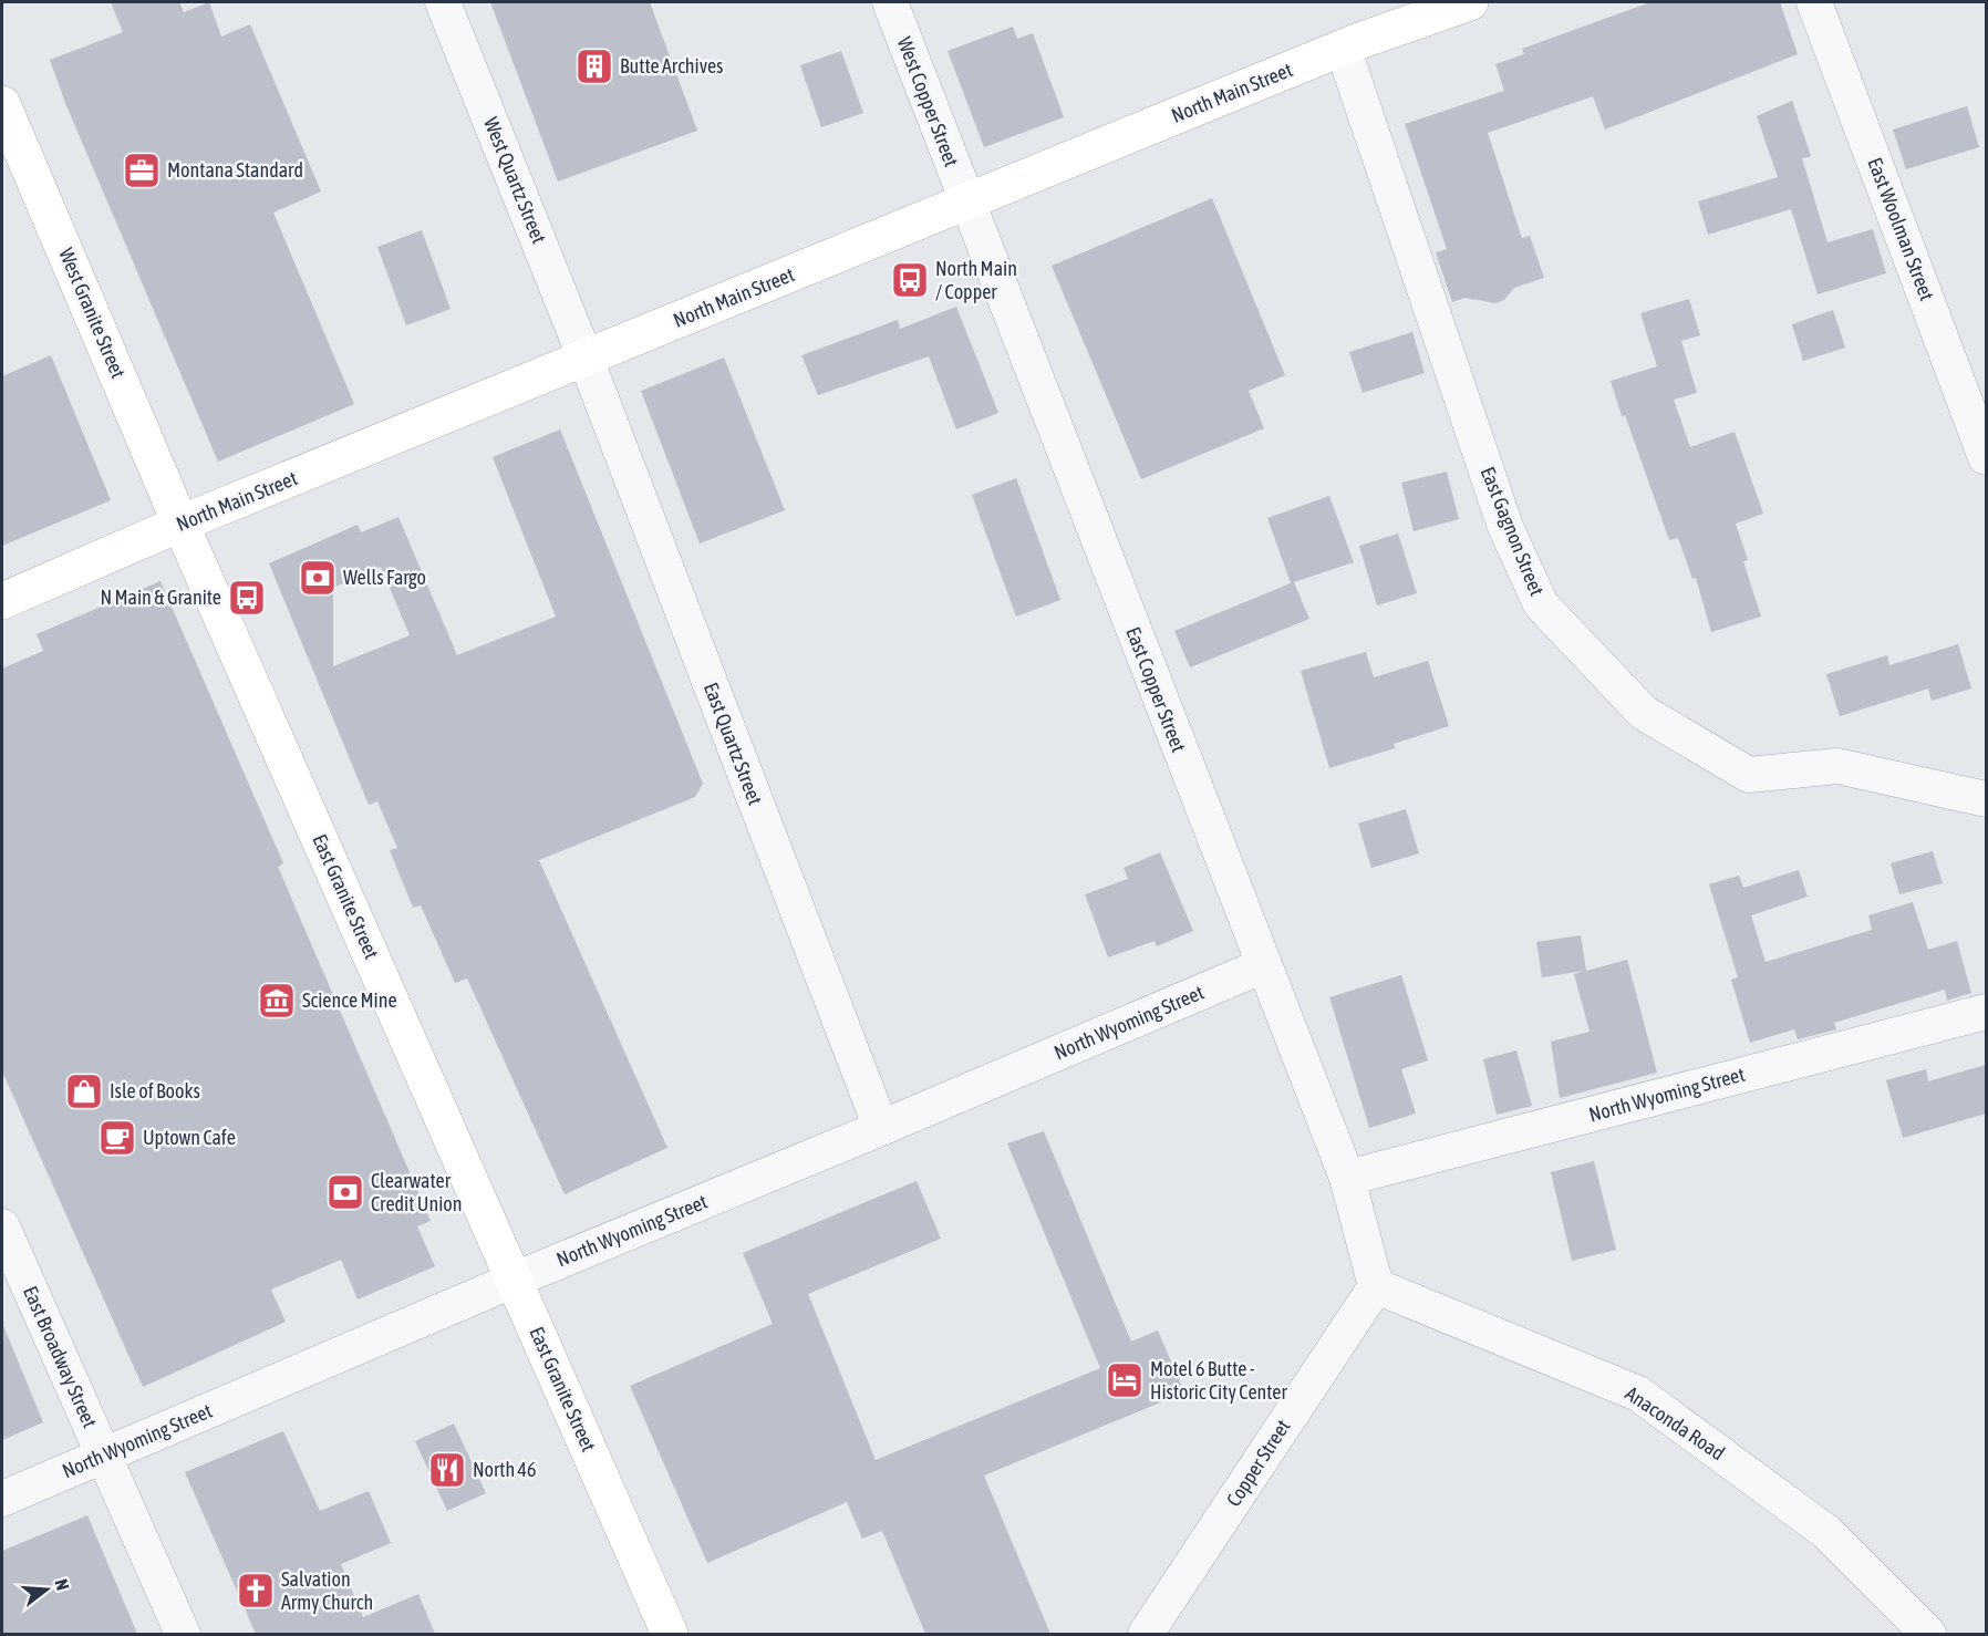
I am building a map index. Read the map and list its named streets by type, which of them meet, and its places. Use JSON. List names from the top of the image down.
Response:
{
  "streets": {
    "street": [
      "North Main Street",
      "West Copper Street",
      "West Quartz Street",
      "East Woolman Street",
      "West Granite Street",
      "East Gagnon Street",
      "East Copper Street",
      "East Quartz Street",
      "East Granite Street",
      "North Wyoming Street",
      "East Broadway Street",
      "Anaconda Road",
      "Copper Street"
    ]
  },
  "crossings": [
    ["North Main Street", "West Copper Street"],
    ["North Main Street", "West Quartz Street"],
    ["North Main Street", "West Granite Street"],
    ["North Main Street", "East Gagnon Street"],
    ["North Main Street", "East Copper Street"],
    ["North Main Street", "East Quartz Street"],
    ["North Main Street", "East Granite Street"],
    ["West Copper Street", "East Copper Street"],
    ["West Quartz Street", "East Quartz Street"],
    ["West Granite Street", "East Granite Street"],
    ["East Copper Street", "North Wyoming Street"],
    ["East Quartz Street", "North Wyoming Street"],
    ["East Granite Street", "North Wyoming Street"],
    ["North Wyoming Street", "East Broadway Street"],
    ["Anaconda Road", "Copper Street"]
  ],
  "places": {
    "building": ["Butte Archives"],
    "office": ["Montana Standard"],
    "bus stop": ["North Main / Copper", "N Main & Granite"],
    "bank": ["Wells Fargo", "Clearwater Credit Union"],
    "museum": ["Science Mine"],
    "shop": ["Isle of Books"],
    "cafe": ["Uptown Cafe"],
    "hotel": ["Motel 6 Butte - Historic City Center"],
    "restaurant": ["North 46"],
    "church": ["Salvation Army Church"]
  },
  "north": "right"
}
